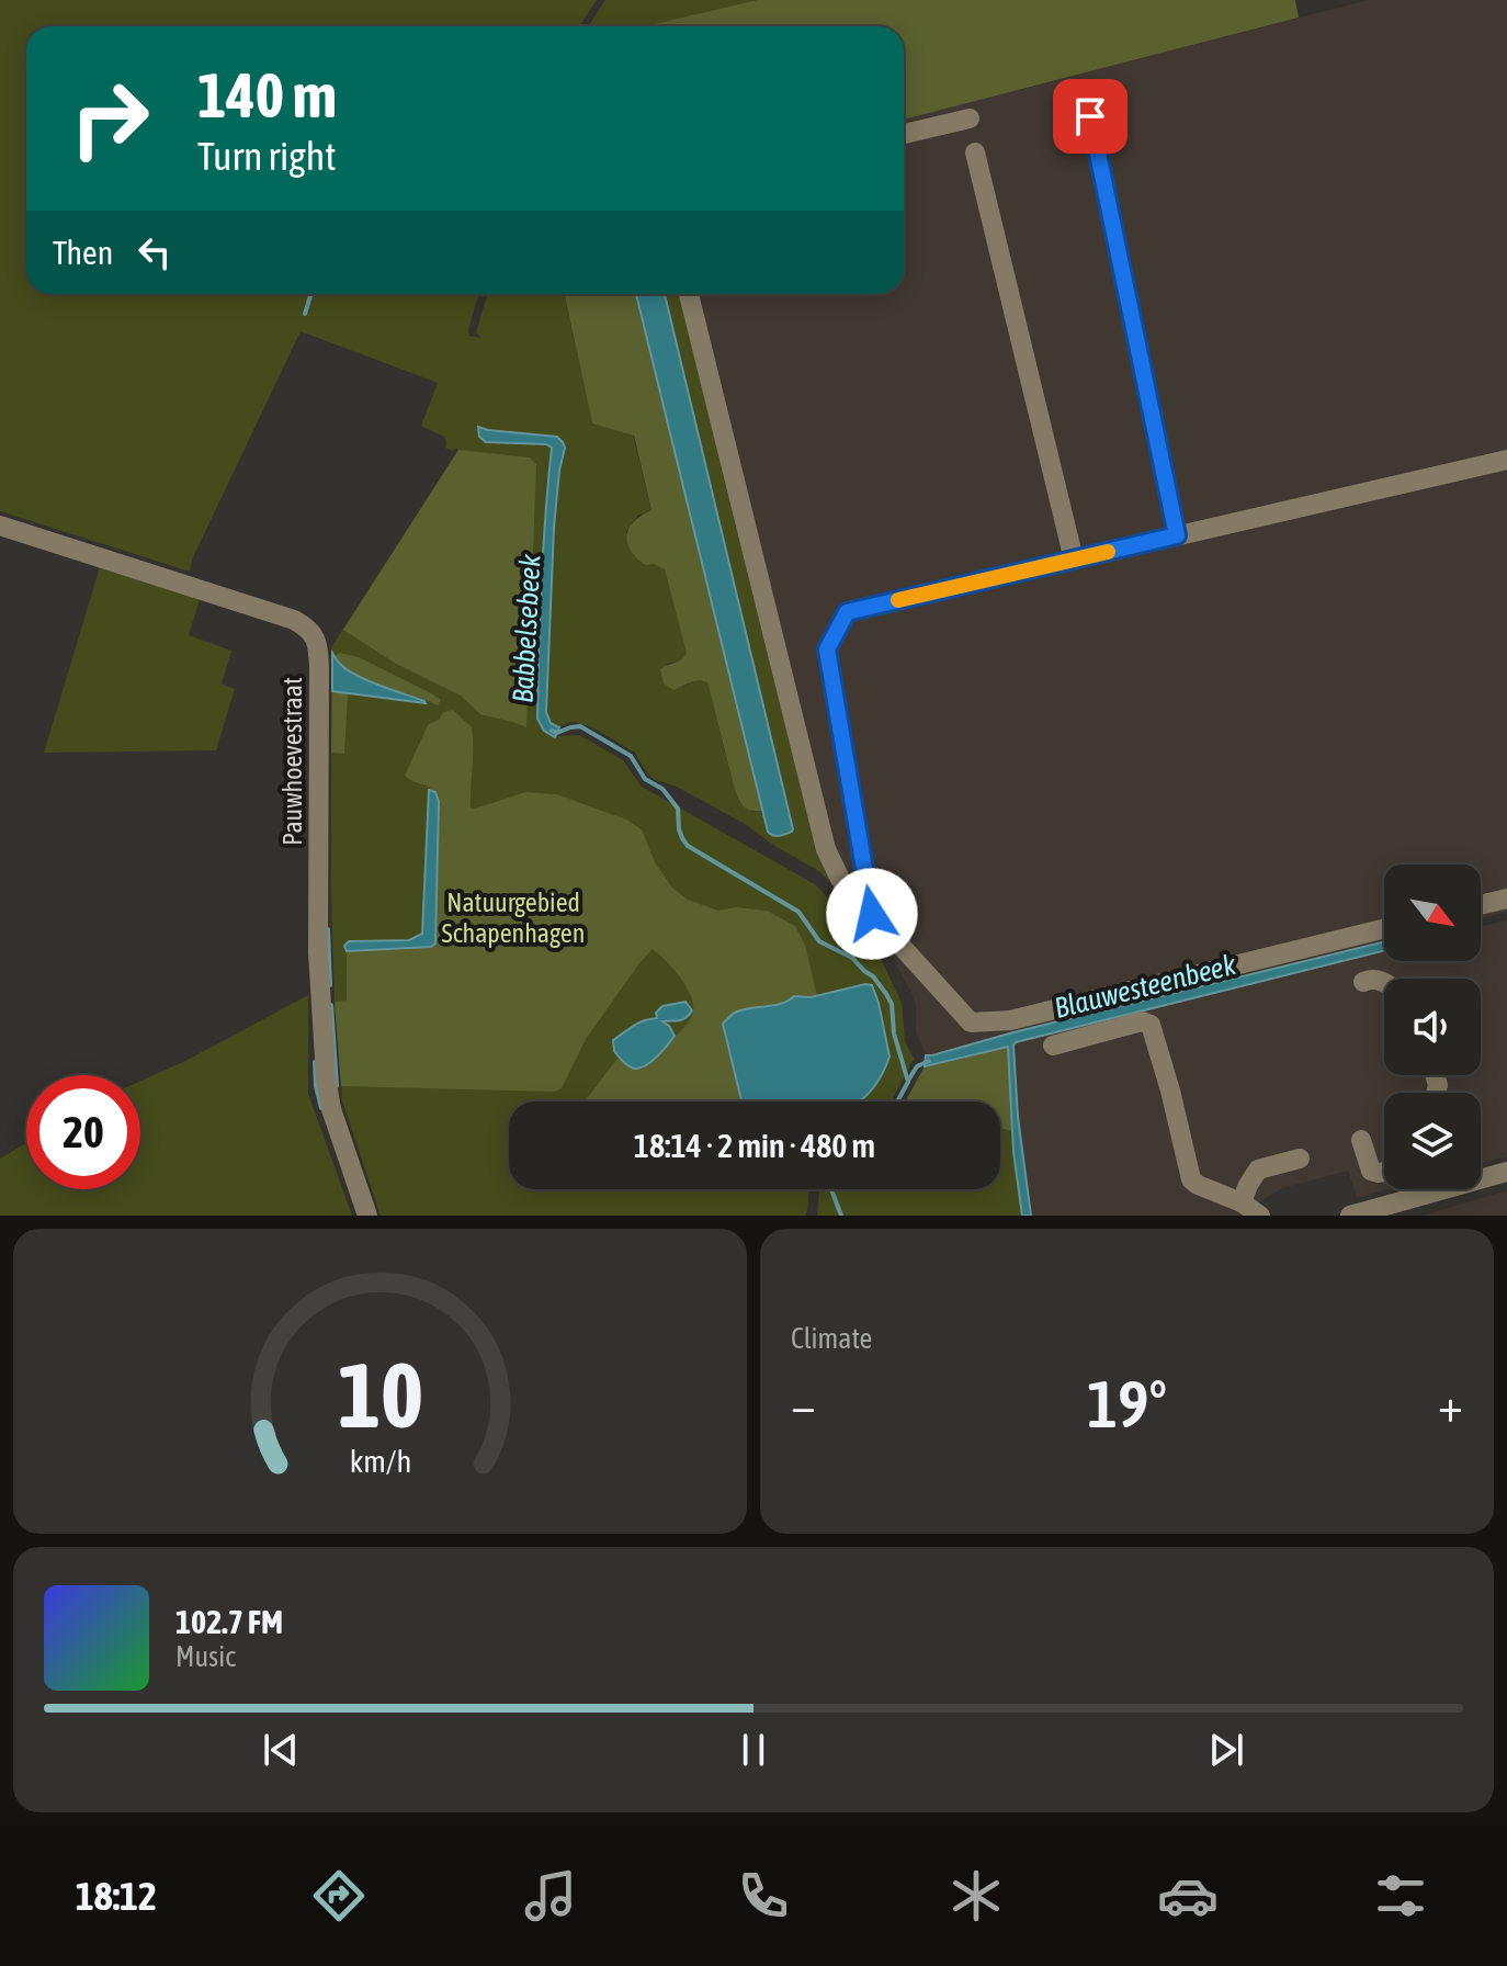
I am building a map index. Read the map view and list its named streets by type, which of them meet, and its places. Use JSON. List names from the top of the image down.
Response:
{
  "streets": {
    "street": ["Pauwhoevestraat"]
  },
  "water": ["Babbelsebeek", "Blauwesteenbeek"],
  "parks": ["Natuurgebied Schapenhagen"],
  "north": "bottom right",
  "page": {
    "turn": ["140 m", "Turn right"],
    "then": "Then",
    "limit": "20",
    "trip": "18:14 · 2 min · 480 m",
    "tile": "Climate",
    "heat": ["−", "19°", "+"],
    "song": ["102.7 FM", "Music"],
    "tabs": "18:12",
    "gauge": ["10", "km/h"]
  }
}
